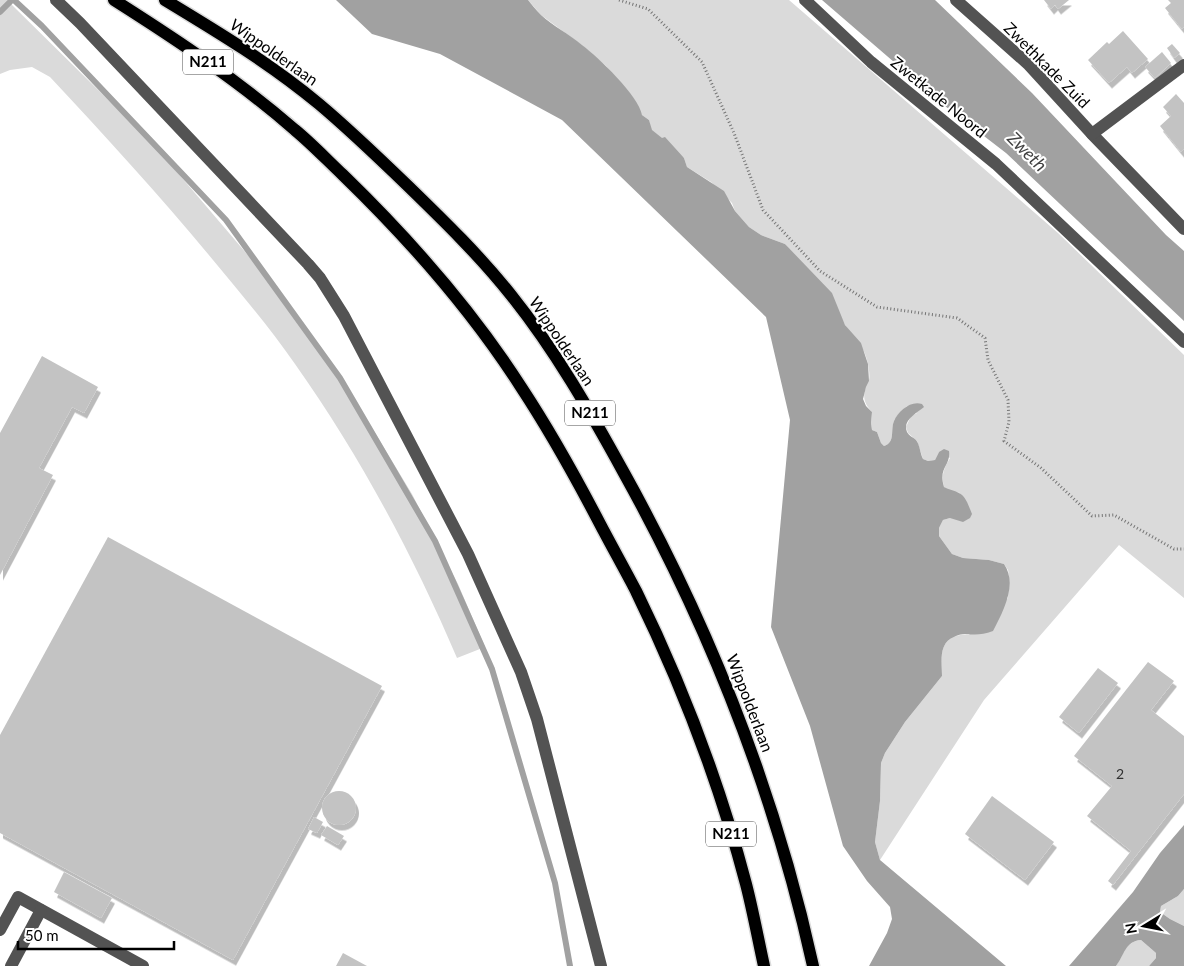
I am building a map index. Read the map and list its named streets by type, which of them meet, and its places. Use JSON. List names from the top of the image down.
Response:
{
  "streets": {
    "main road": ["Wippolderlaan", "N211"],
    "street": ["Zwethkade Zuid", "Zwetkade Noord"]
  },
  "water": ["Zweth"],
  "house_numbers": ["2"],
  "scale_bar": "50 m",
  "north": "left"
}
